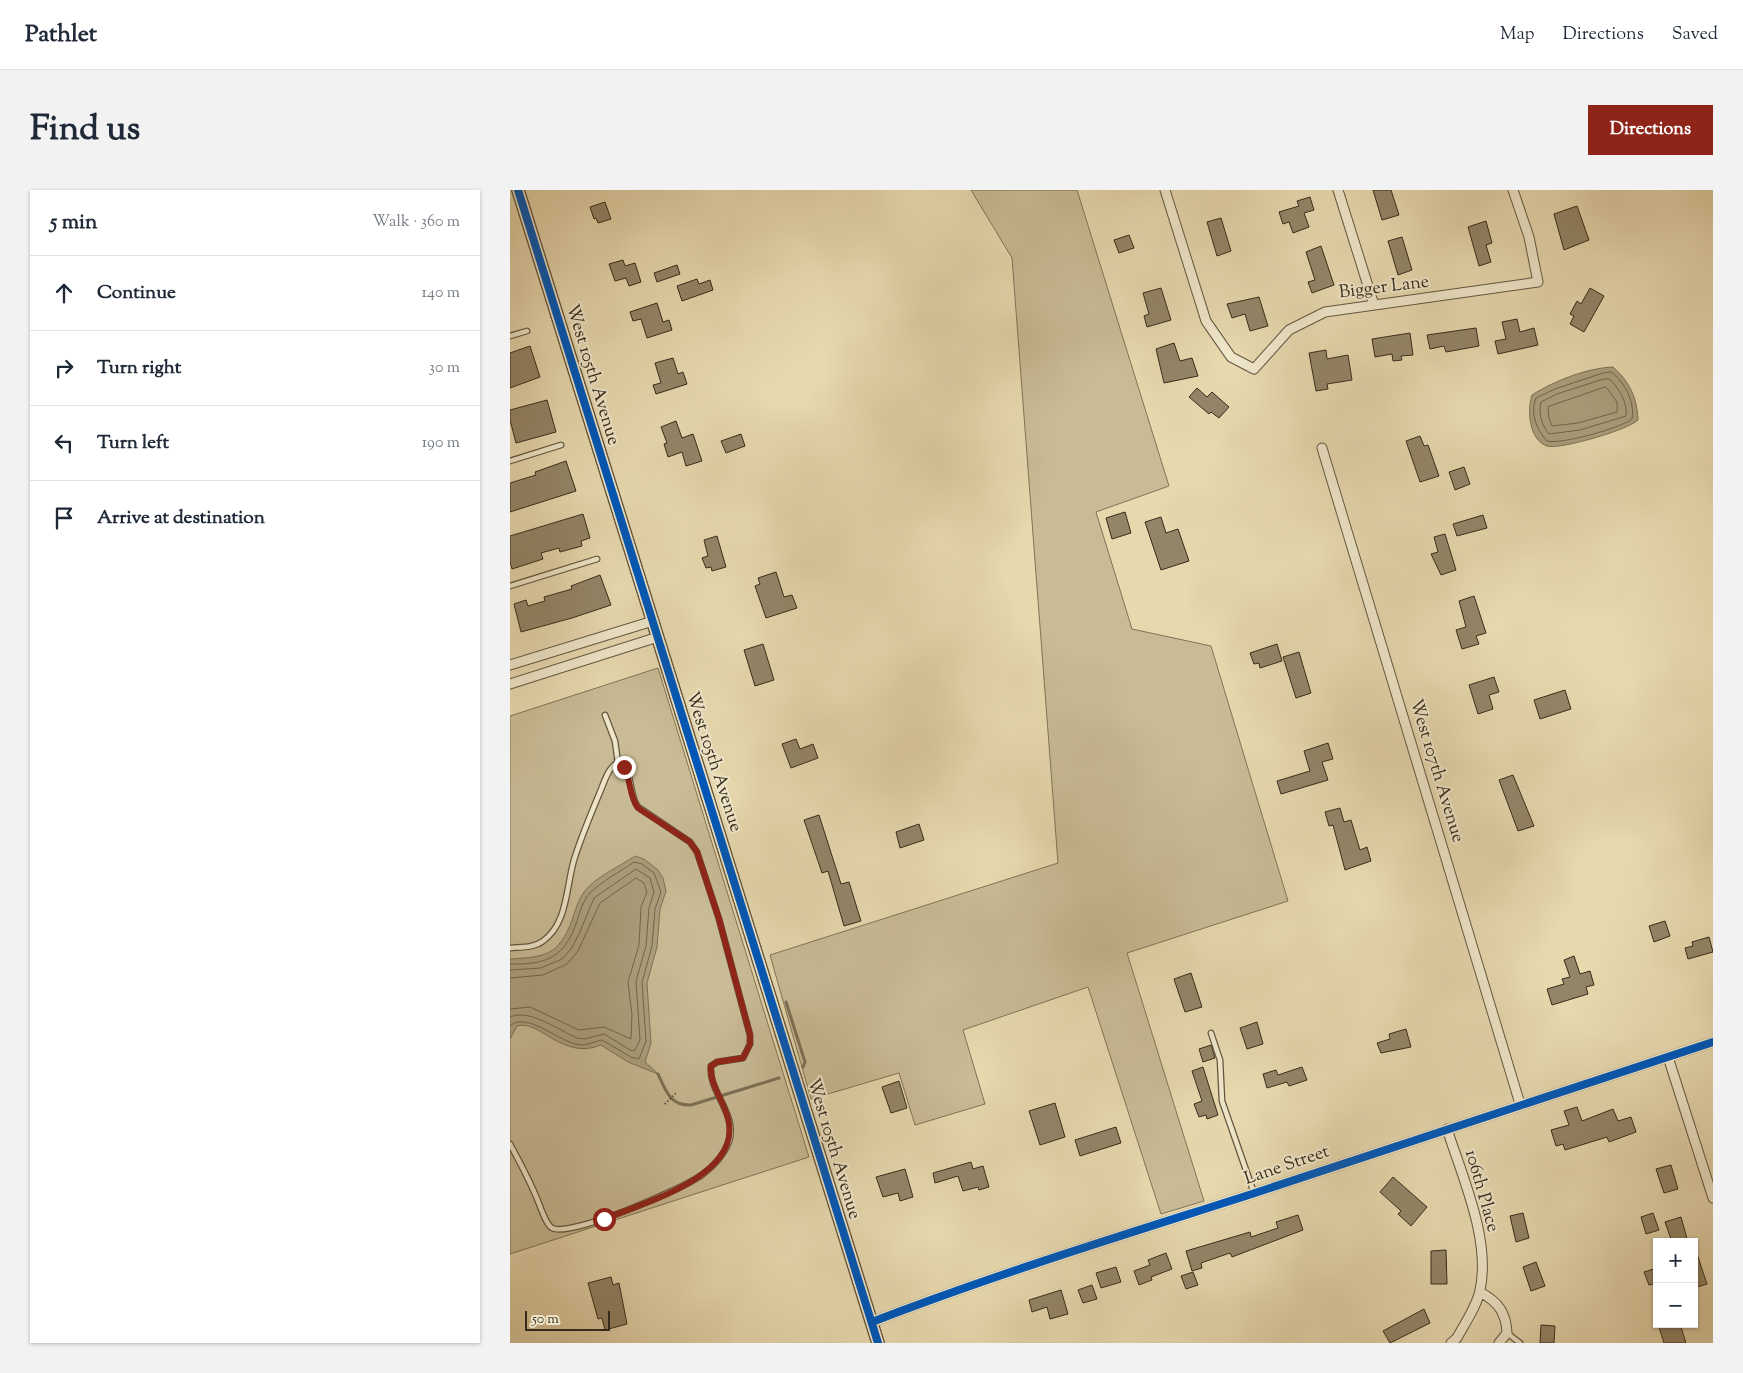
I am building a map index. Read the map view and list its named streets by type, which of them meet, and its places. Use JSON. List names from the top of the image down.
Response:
{
  "streets": {
    "street": [
      "Bigger Lane",
      "West 105th Avenue",
      "West 107th Avenue",
      "Lane Street",
      "106th Place"
    ]
  },
  "crossings": [
    ["West 105th Avenue", "Lane Street"],
    ["West 107th Avenue", "Lane Street"],
    ["Lane Street", "106th Place"]
  ],
  "scale_bar": "50 m",
  "page": {
    "header": "Pathlet",
    "nav": ["Map", "Directions", "Saved"],
    "title": "Find us",
    "buttons": "Directions",
    "heading": ["5 min", "Walk · 360 m"],
    "list": [
      ["Continue", "140 m"],
      ["Turn right", "30 m"],
      ["Turn left", "190 m"],
      "Arrive at destination"
    ],
    "map_buttons": ["+", "−"],
    "scale": "50 m"
  }
}
